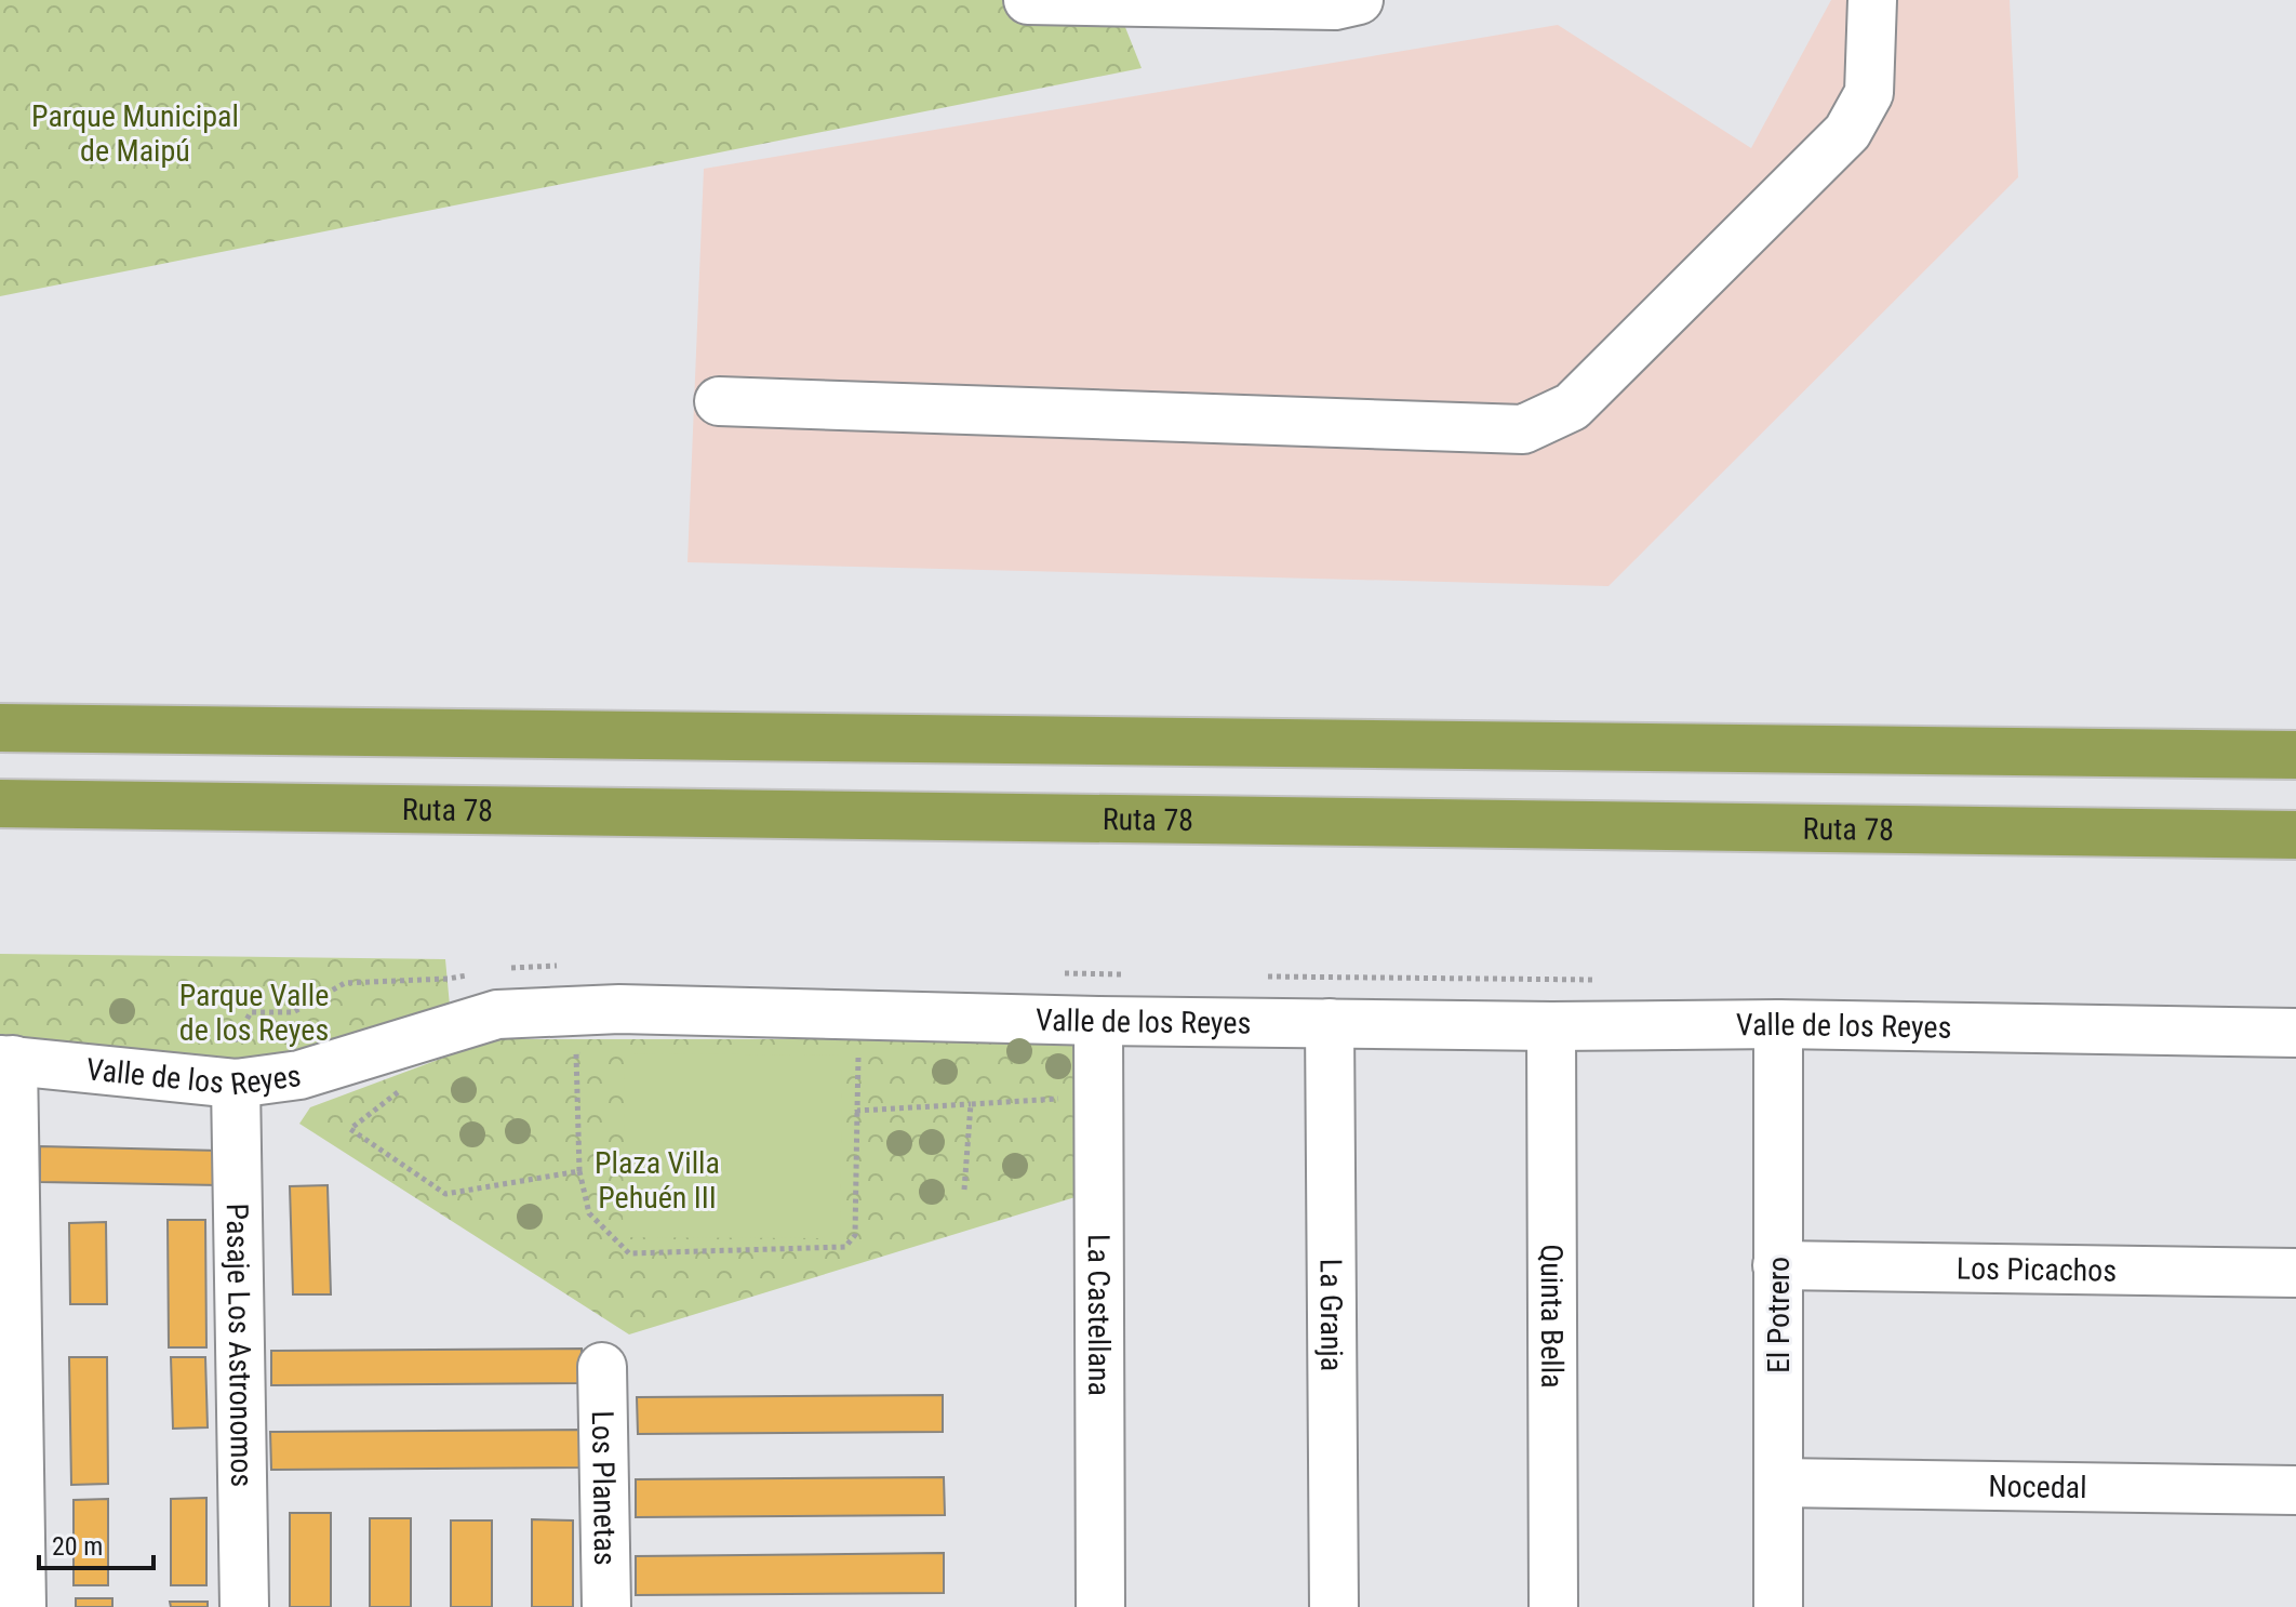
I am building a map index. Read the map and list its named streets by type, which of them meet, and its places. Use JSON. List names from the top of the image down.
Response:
{
  "streets": {
    "highway": ["Ruta 78"],
    "street": [
      "Valle de los Reyes",
      "Los Picachos",
      "La Castellana",
      "La Granja",
      "El Potrero",
      "Quinta Bella",
      "Pasaje Los Astronomos",
      "Nocedal",
      "Los Planetas"
    ]
  },
  "crossings": [
    ["Valle de los Reyes", "La Castellana"],
    ["Valle de los Reyes", "La Granja"],
    ["Valle de los Reyes", "El Potrero"],
    ["Valle de los Reyes", "Quinta Bella"],
    ["Valle de los Reyes", "Pasaje Los Astronomos"],
    ["Los Picachos", "El Potrero"],
    ["El Potrero", "Nocedal"]
  ],
  "parks": ["Parque Municipal de Maipú", "Parque Valle de los Reyes", "Plaza Villa Pehuén III"],
  "scale_bar": "20 m"
}
